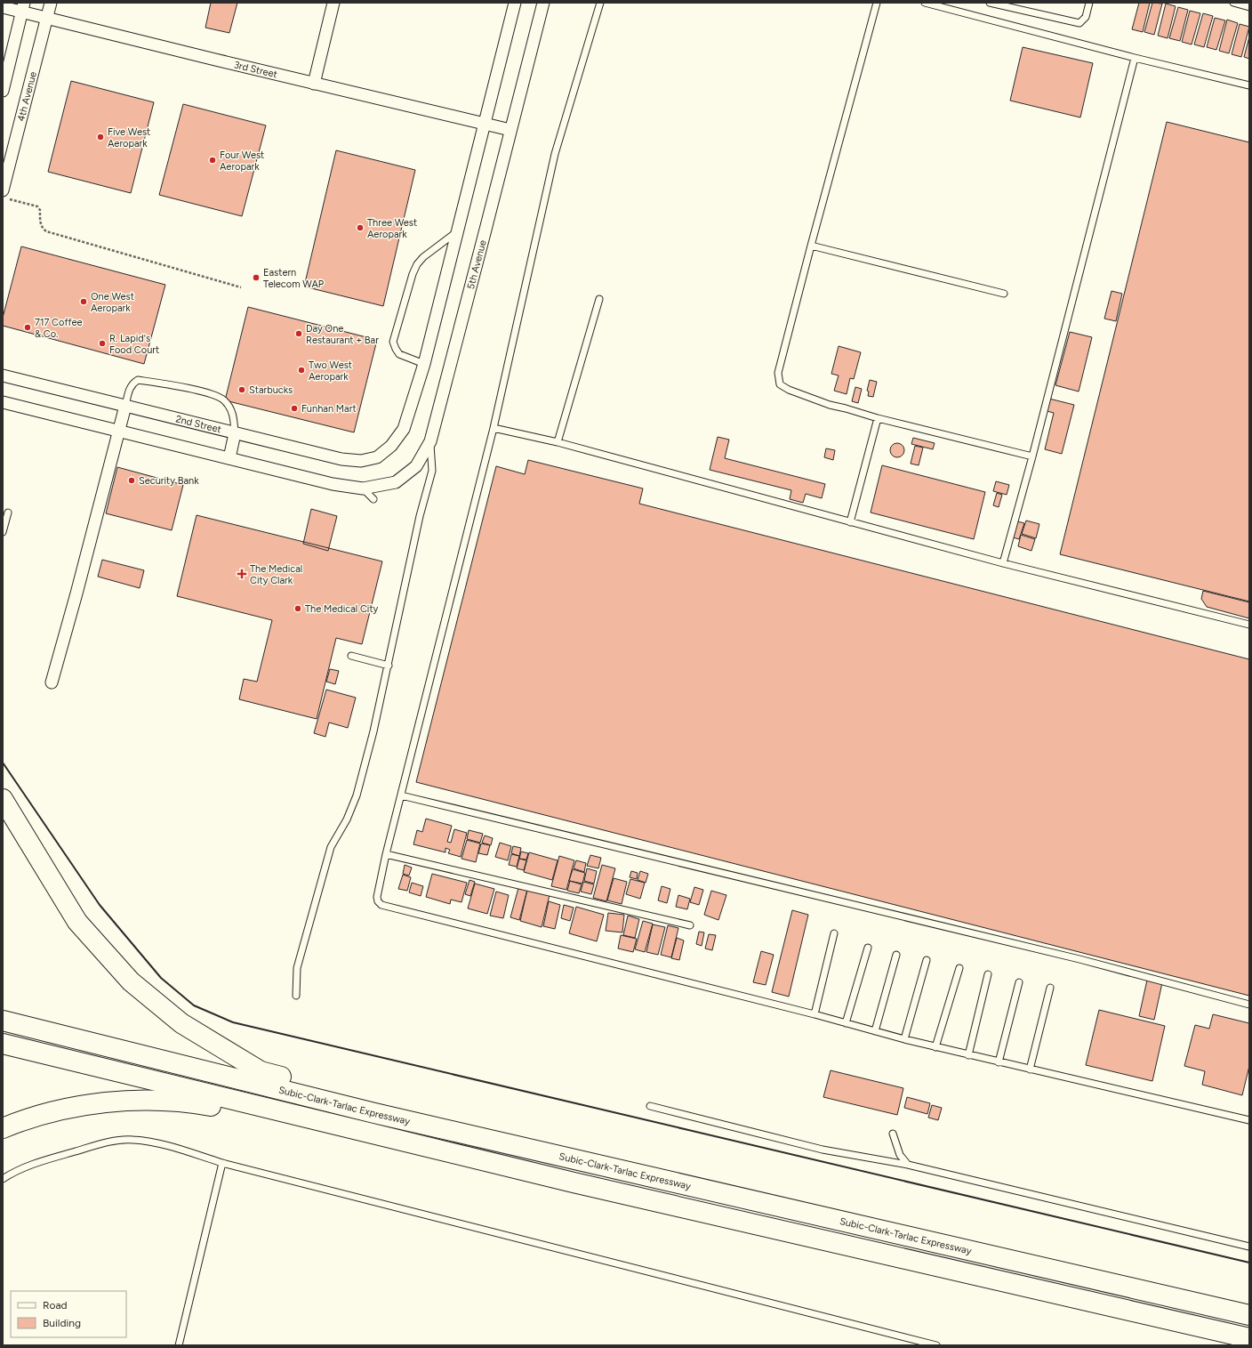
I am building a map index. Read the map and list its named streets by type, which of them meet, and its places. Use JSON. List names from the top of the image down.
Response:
{
  "streets": {
    "highway": ["Subic-Clark-Tarlac Expressway"],
    "street": [
      "3rd Street",
      "4th Avenue",
      "5th Avenue",
      "2nd Street"
    ]
  },
  "crossings": [
    ["3rd Street", "4th Avenue"],
    ["3rd Street", "5th Avenue"]
  ],
  "places": {
    "other": [
      "Five West Aeropark",
      "Four West Aeropark",
      "Three West Aeropark",
      "Eastern Telecom WAP",
      "One West Aeropark",
      "717 Coffee & Co.",
      "Day One Restaurant + Bar",
      "R. Lapid's Food Court",
      "Two West Aeropark",
      "Starbucks",
      "Funhan Mart",
      "Security Bank",
      "The Medical City"
    ],
    "health": ["The Medical City Clark"]
  },
  "legend": ["Road", "Building"]
}
